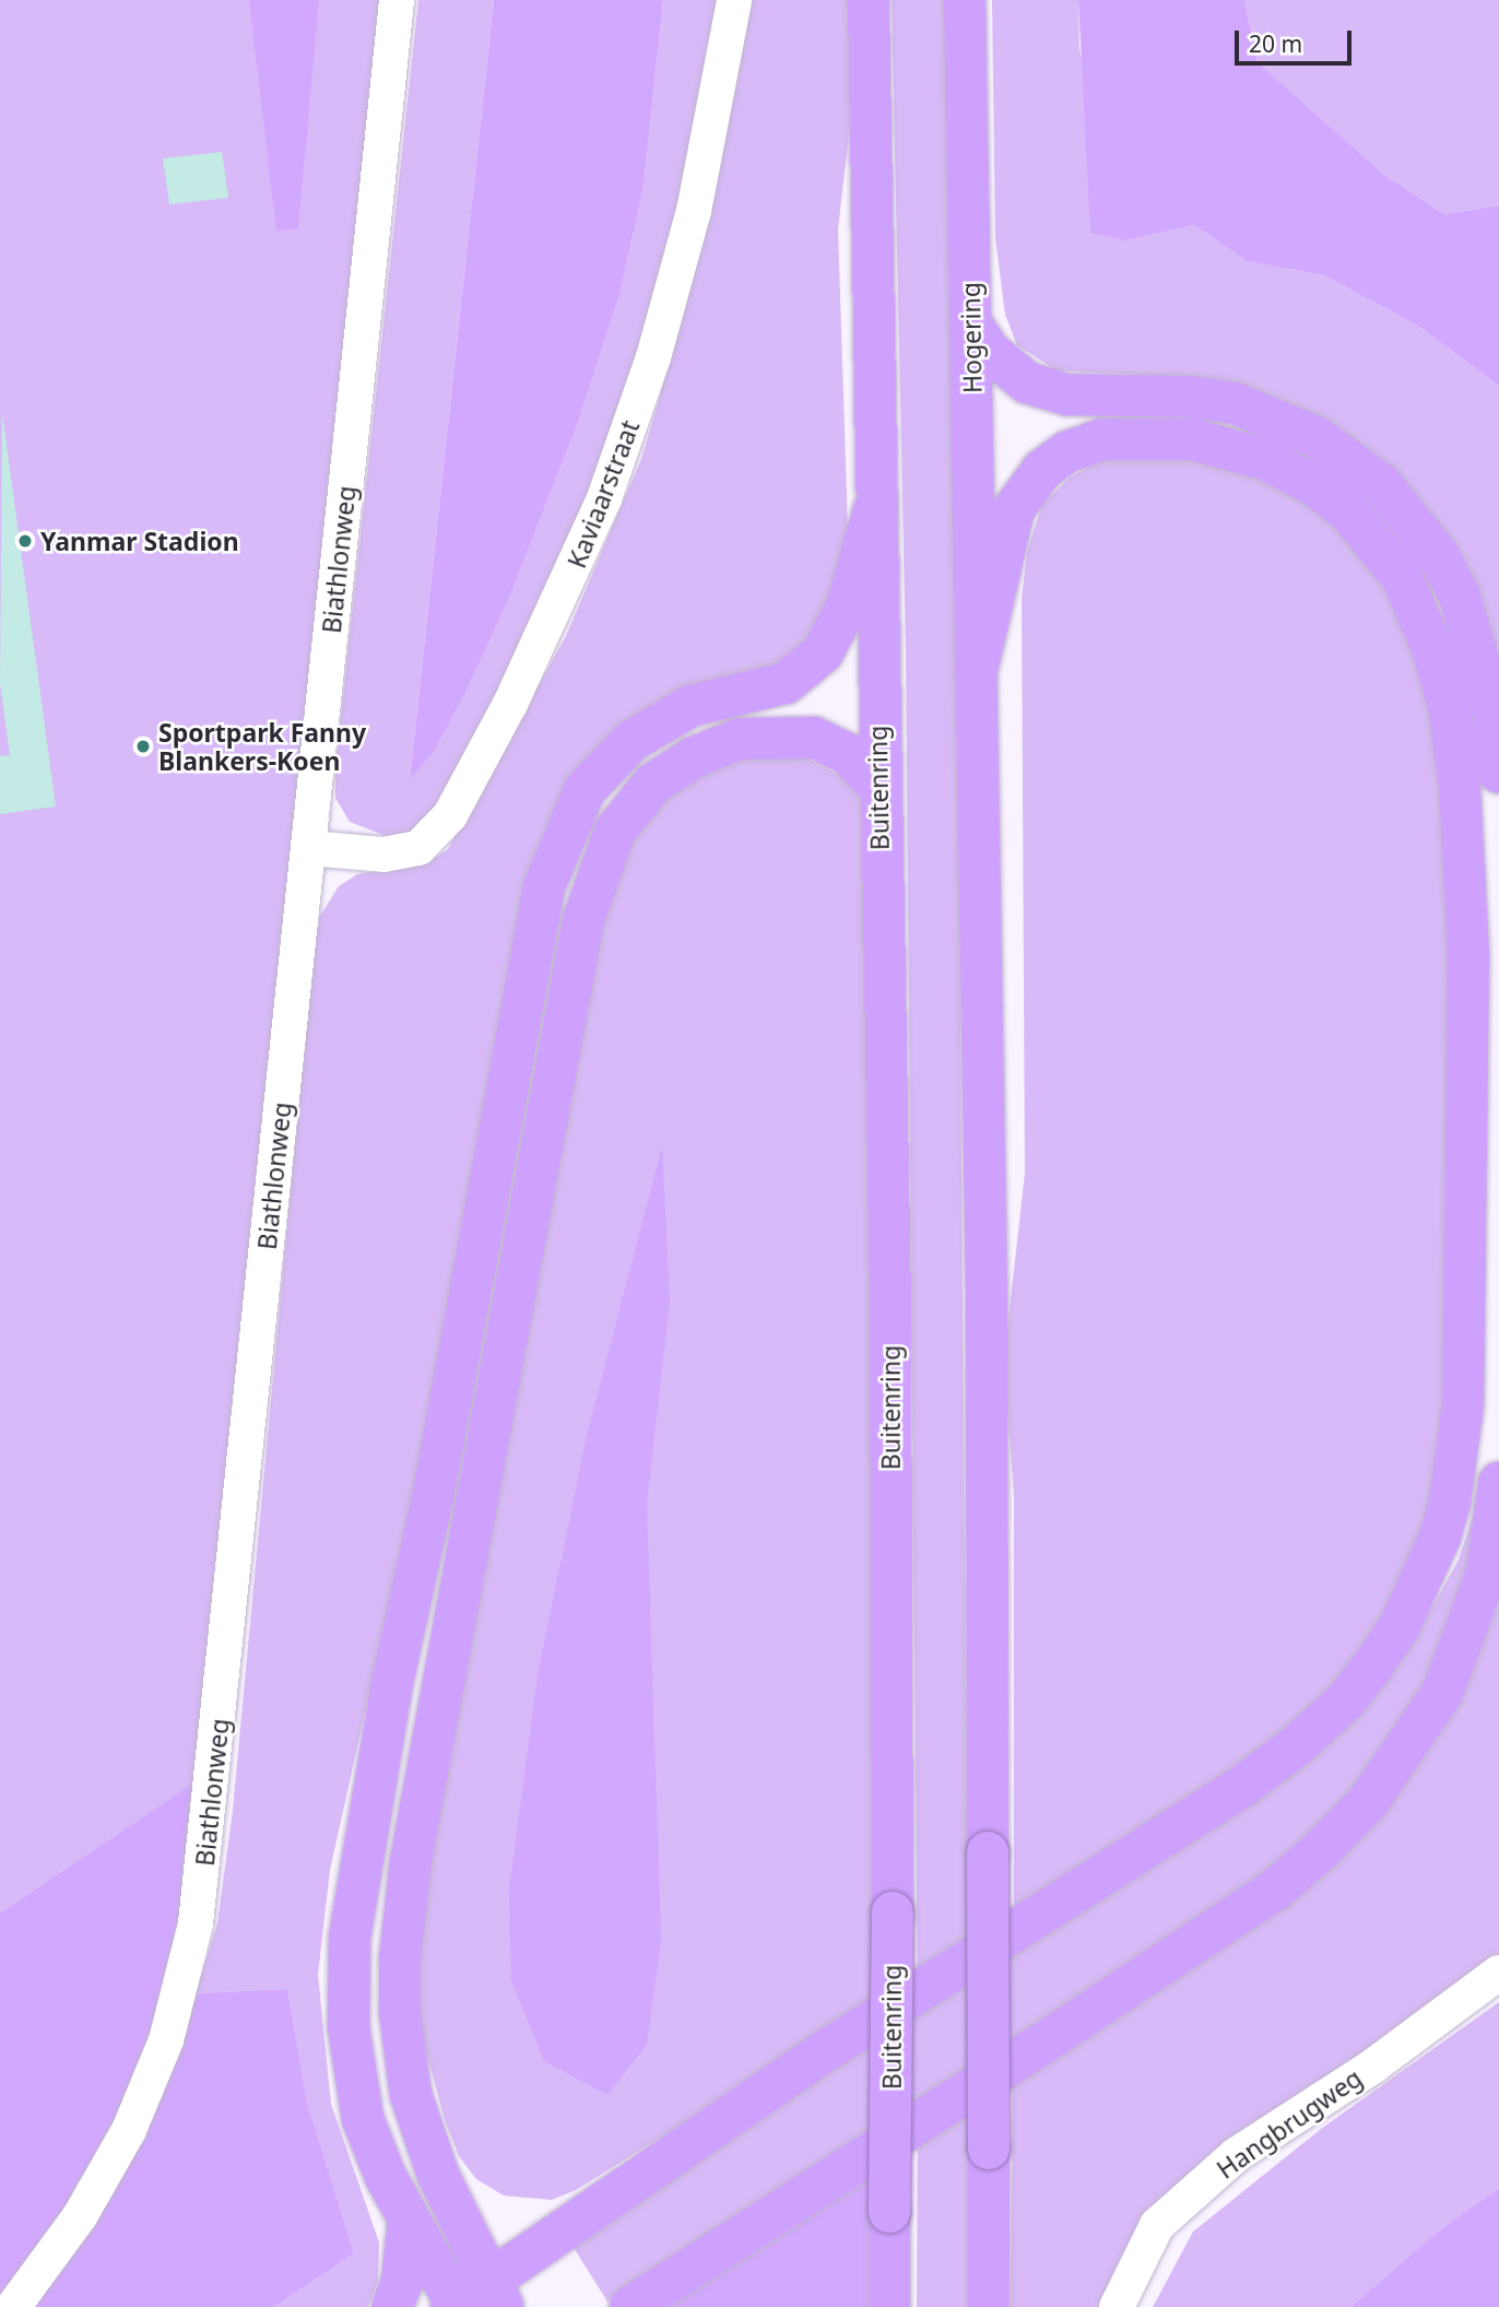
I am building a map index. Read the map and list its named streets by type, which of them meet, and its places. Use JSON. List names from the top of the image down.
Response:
{
  "streets": {
    "highway": ["Hogering", "Buitenring"],
    "street": ["Kaviaarstraat", "Biathlonweg", "Hangbrugweg"]
  },
  "crossings": [
    ["Kaviaarstraat", "Biathlonweg"]
  ],
  "places": ["Yanmar Stadion", "Sportpark Fanny Blankers-Koen"],
  "scale_bar": "20 m"
}
